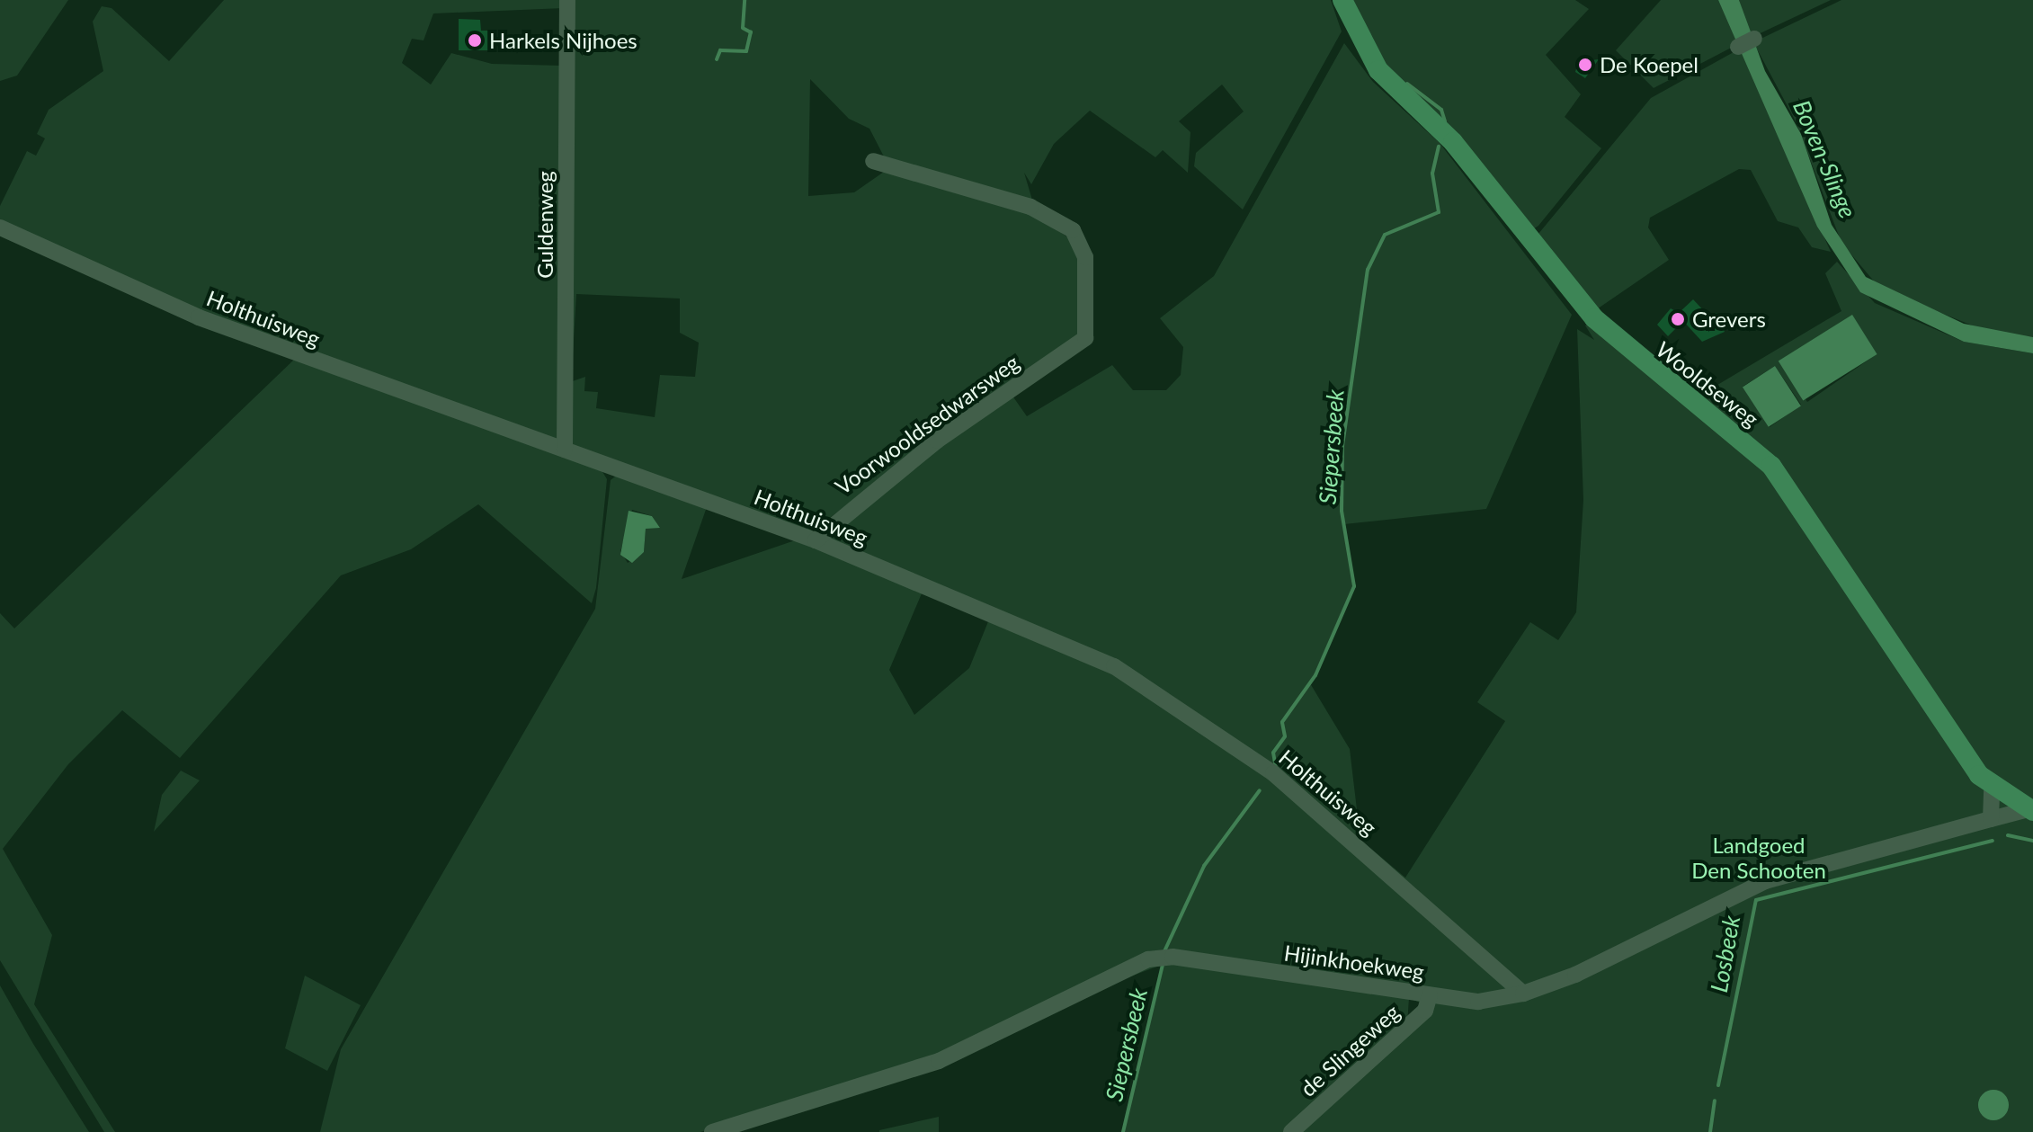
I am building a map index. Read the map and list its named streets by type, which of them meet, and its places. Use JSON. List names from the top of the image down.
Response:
{
  "streets": {
    "main road": ["Wooldseweg"],
    "street": [
      "Guldenweg",
      "Holthuisweg",
      "Voorwooldsedwarsweg",
      "Hijinkhoekweg",
      "de Slingeweg"
    ]
  },
  "crossings": [
    ["Guldenweg", "Holthuisweg"],
    ["Holthuisweg", "Voorwooldsedwarsweg"],
    ["Holthuisweg", "Hijinkhoekweg"],
    ["Wooldseweg", "Hijinkhoekweg"],
    ["Hijinkhoekweg", "de Slingeweg"]
  ],
  "water": ["Boven-Slinge", "Siepersbeek", "Losbeek"],
  "parks": ["Landgoed Den Schooten"],
  "places": ["Harkels Nijhoes", "De Koepel", "Grevers"]
}
